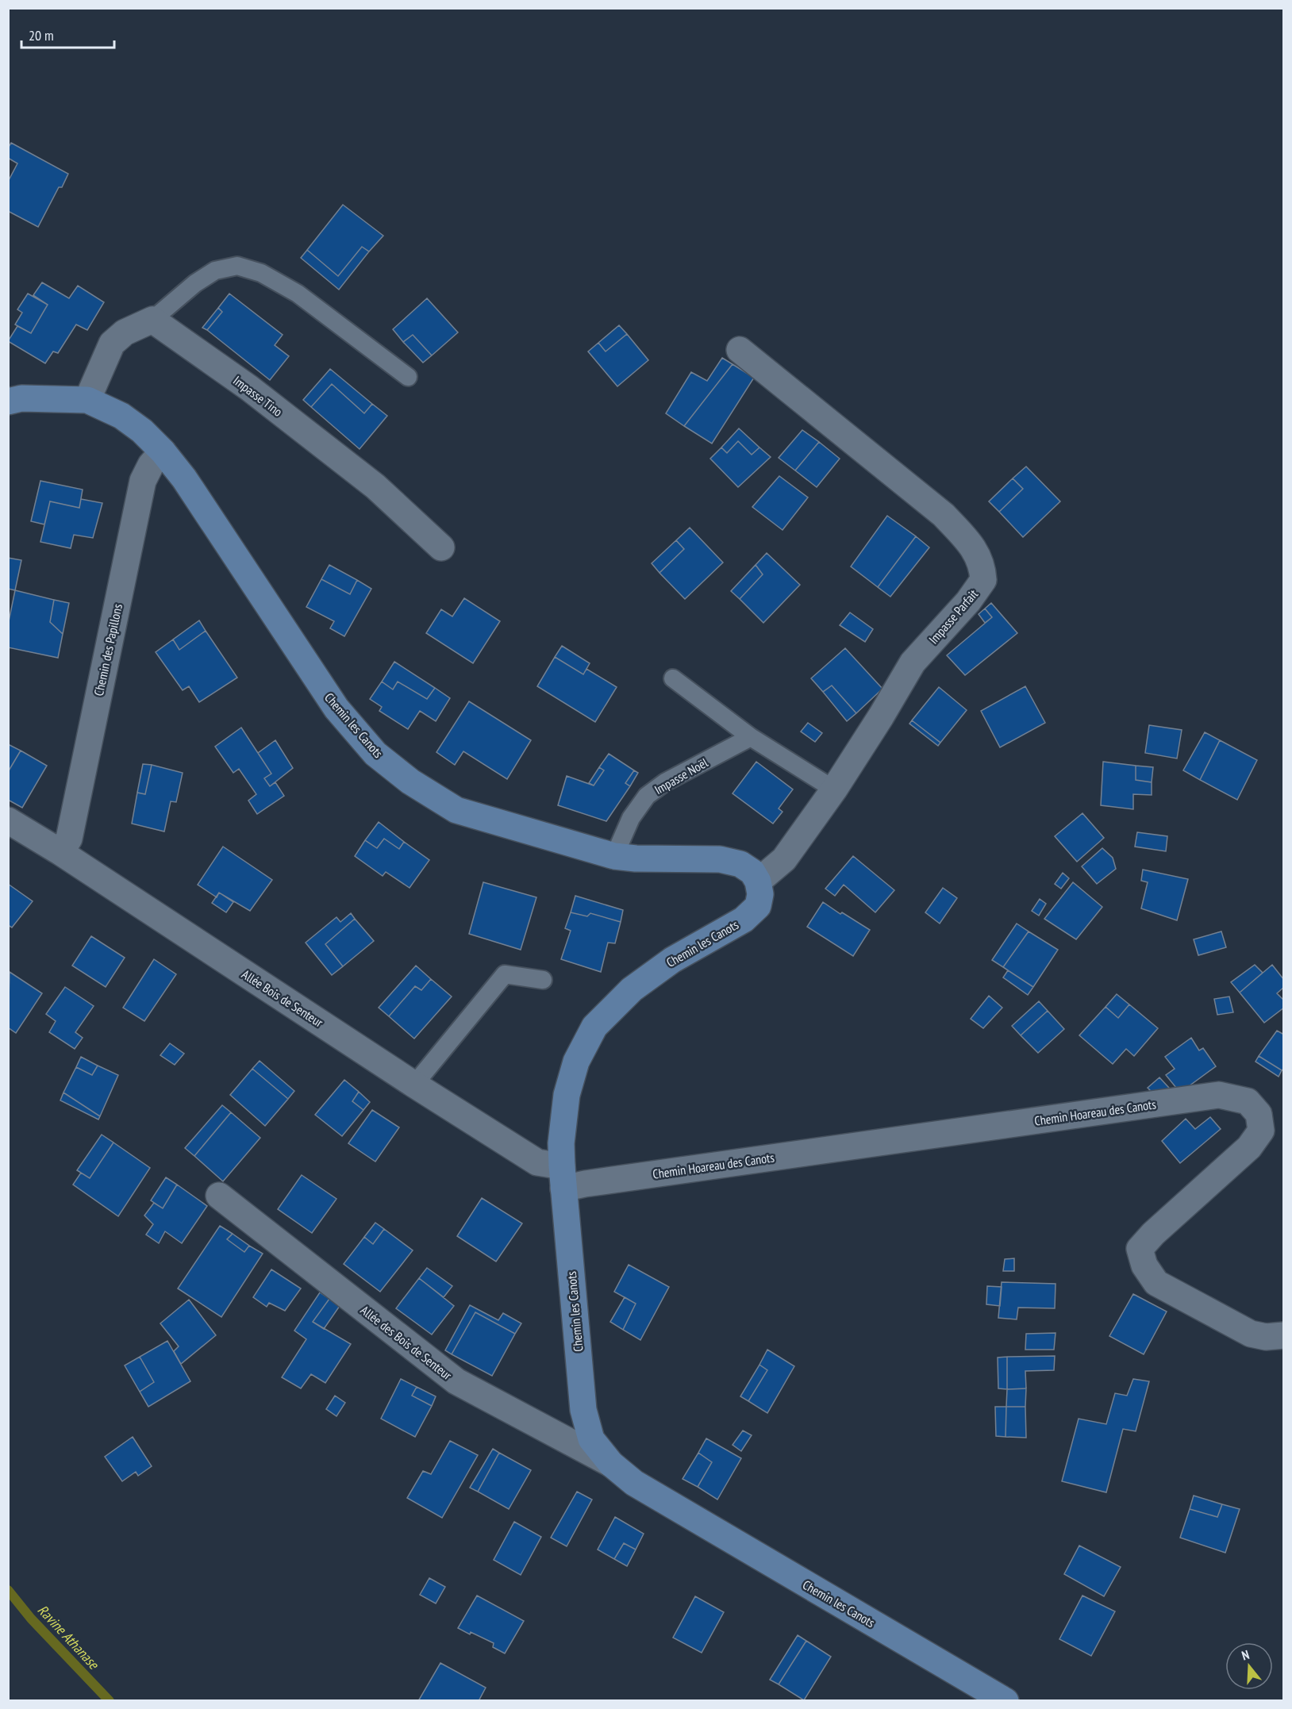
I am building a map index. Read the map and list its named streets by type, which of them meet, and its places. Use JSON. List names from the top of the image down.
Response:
{
  "streets": {
    "street": [
      "Impasse Tino",
      "Impasse Parfait",
      "Chemin des Papillons",
      "Chemin les Canots",
      "Allée Bois de Senteur",
      "Chemin Hoareau des Canots",
      "Allée des Bois de Senteur"
    ],
    "lane": ["Impasse Noël"]
  },
  "crossings": [
    ["Impasse Parfait", "Chemin les Canots"],
    ["Chemin des Papillons", "Chemin les Canots"],
    ["Chemin des Papillons", "Allée Bois de Senteur"],
    ["Chemin les Canots", "Impasse Noël"],
    ["Chemin les Canots", "Allée Bois de Senteur"],
    ["Chemin les Canots", "Chemin Hoareau des Canots"],
    ["Chemin les Canots", "Allée des Bois de Senteur"],
    ["Allée Bois de Senteur", "Chemin Hoareau des Canots"]
  ],
  "water": ["Ravine Athanase"],
  "scale_bar": "20 m",
  "north": "top"
}
